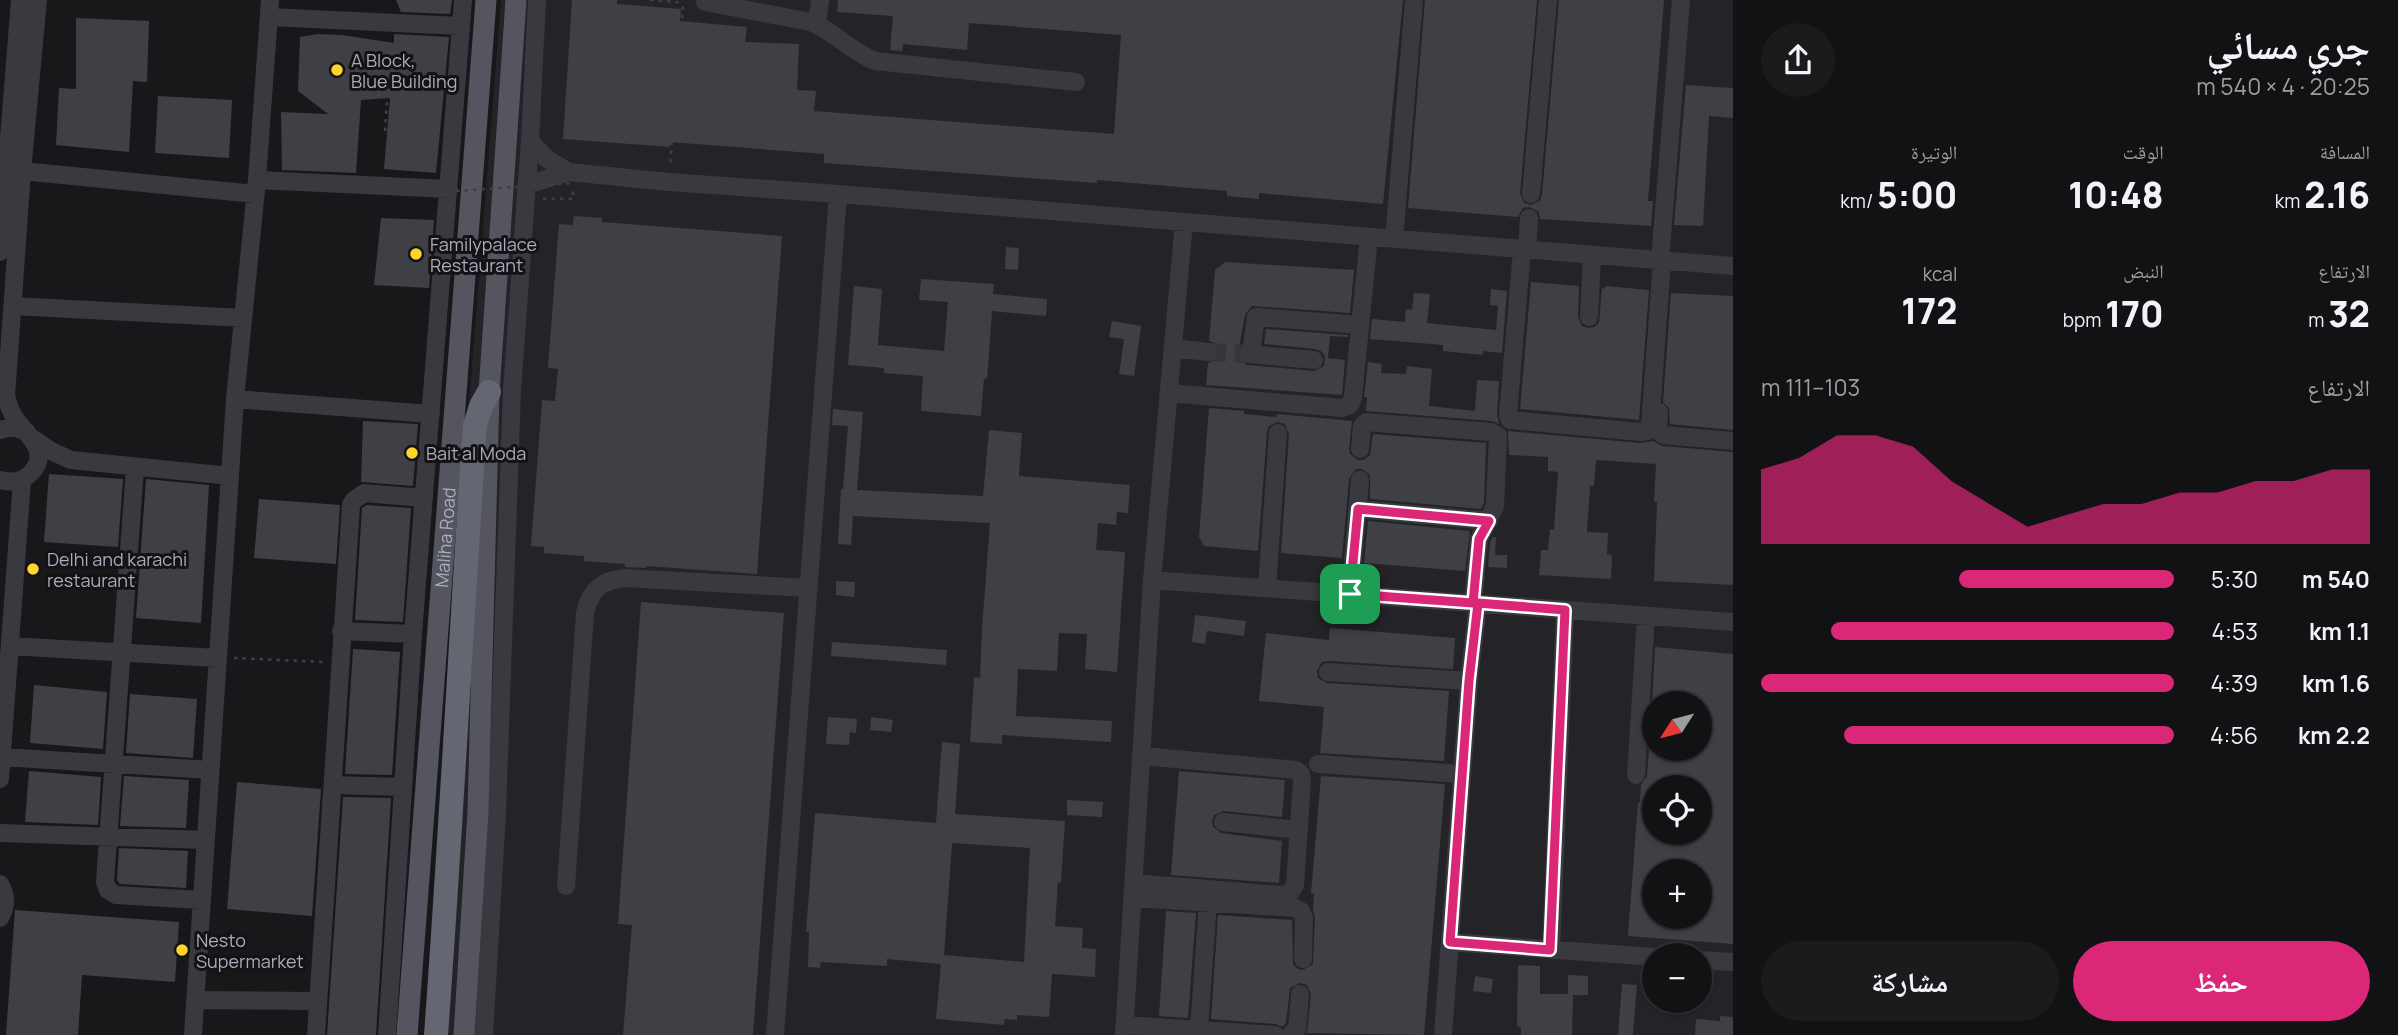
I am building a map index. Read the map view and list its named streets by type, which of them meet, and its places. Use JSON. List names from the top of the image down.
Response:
{
  "streets": {
    "main road": ["Maliha Road"]
  },
  "places": [
    "A Block, Blue Building",
    "Familypalace Restaurant",
    "Bait al Moda",
    "Delhi and karachi restaurant",
    "Nesto Supermarket"
  ],
  "north": "bottom left",
  "page": {
    "heading": ["جري مسائي", "20:25 · 4 × 540 m"],
    "stats": [
      ["المسافة", "2.16 km"],
      ["الوقت", "10:48"],
      ["الوتيرة", "5:00 /km"],
      ["الارتفاع", "32 m"],
      ["النبض", "170 bpm"],
      ["kcal", "172"]
    ],
    "chart": ["الارتفاع", "103–111 m"],
    "list": [
      {
        "name": "540 m",
        "note": "5:30"
      },
      {
        "name": "1.1 km",
        "note": "4:53"
      },
      {
        "name": "1.6 km",
        "note": "4:39"
      },
      {
        "name": "2.2 km",
        "note": "4:56"
      }
    ],
    "map_buttons": ["+", "−"],
    "buttons": ["حفظ", "مشاركة"]
  }
}
